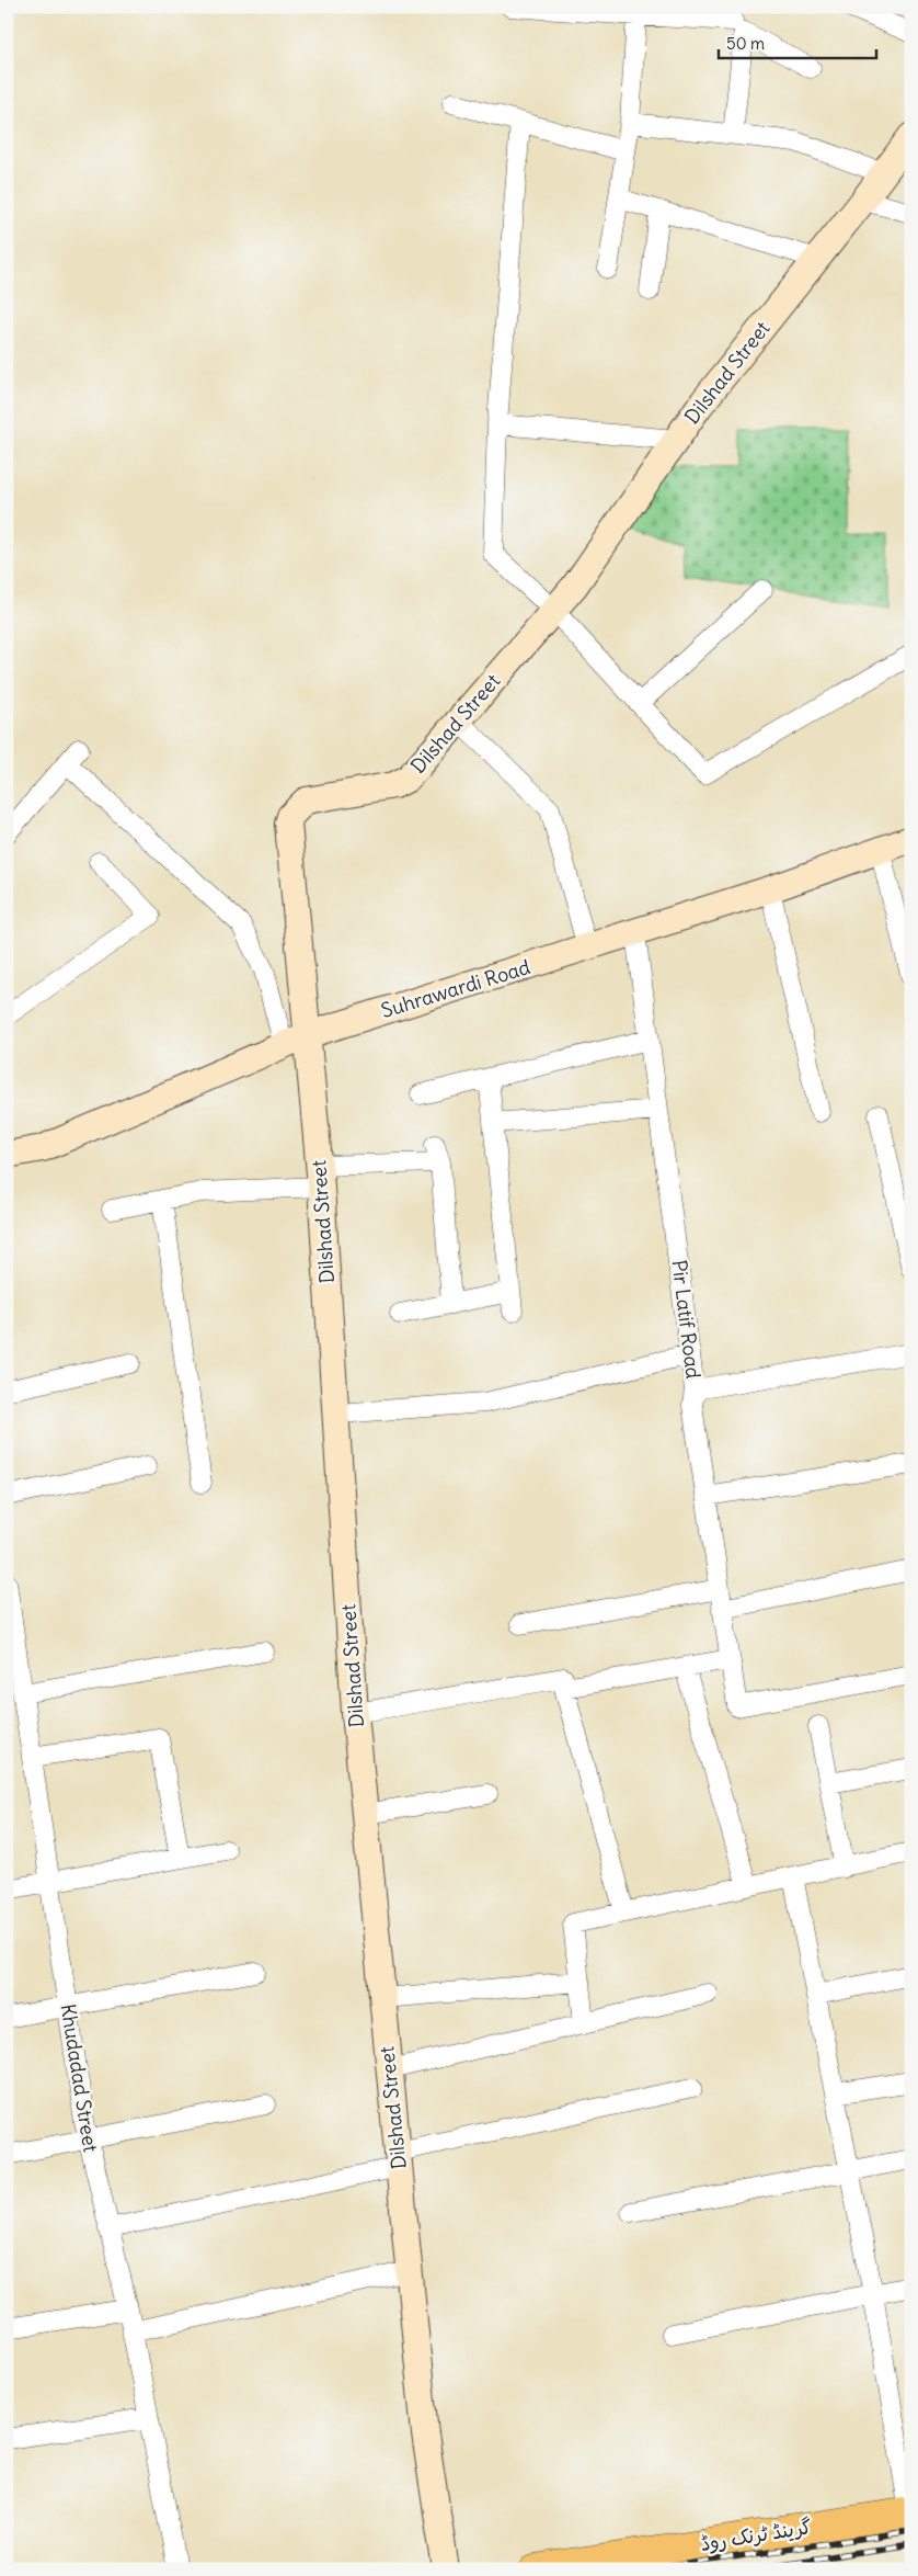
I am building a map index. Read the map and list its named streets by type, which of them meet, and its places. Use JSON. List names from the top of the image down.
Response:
{
  "streets": {
    "main road": ["گرینڈ ٹرنک روڈ"],
    "street": [
      "Dilshad Street",
      "Suhrawardi Road",
      "Pir Latif Road",
      "Khudadad Street"
    ]
  },
  "crossings": [
    ["Dilshad Street", "Suhrawardi Road"],
    ["Suhrawardi Road", "Pir Latif Road"]
  ],
  "scale_bar": "50 m"
}
